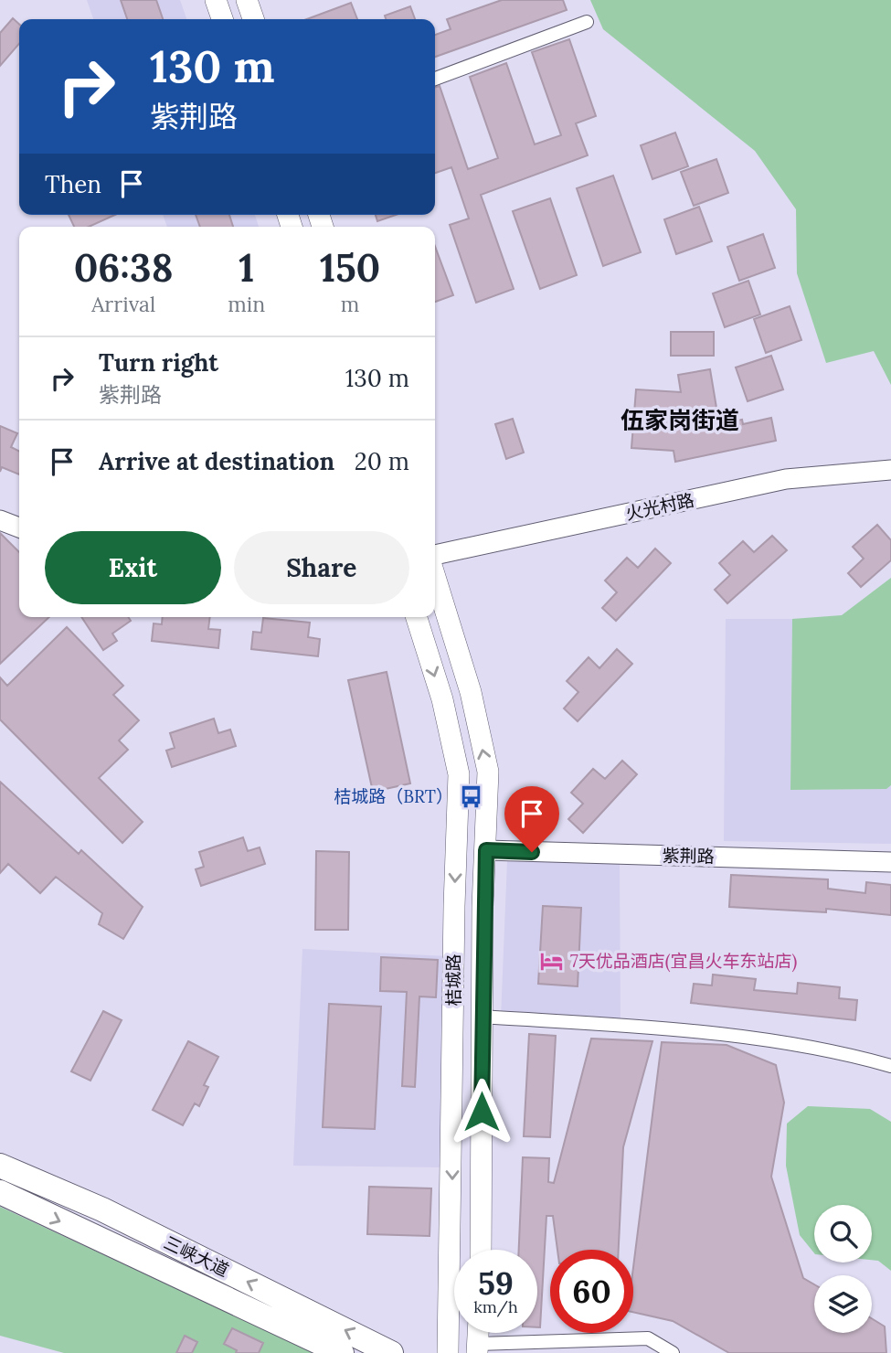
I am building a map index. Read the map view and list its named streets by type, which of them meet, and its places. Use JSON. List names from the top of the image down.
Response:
{
  "streets": {
    "highway": ["三峡大道"],
    "main road": ["桔城路"],
    "street": ["火光村路", "紫荆路"]
  },
  "crossings": [
    ["紫荆路", "桔城路"]
  ],
  "districts": ["伍家岗街道"],
  "places": {
    "bus stop": ["桔城路（BRT）"],
    "hotel": ["7天优品酒店(宜昌火车东站店)"]
  },
  "page": {
    "turn": ["130 m", "紫荆路"],
    "then": "Then",
    "eta": [
      "06:38",
      "Arrival",
      "1",
      "min",
      "150",
      "m"
    ],
    "list": [
      {
        "name": "Turn right",
        "note": "紫荆路",
        "value": "130 m"
      },
      {
        "name": "Arrive at destination",
        "value": "20 m"
      }
    ],
    "buttons": ["Exit", "Share"],
    "speed": "59 km/h",
    "limit": "60"
  }
}
